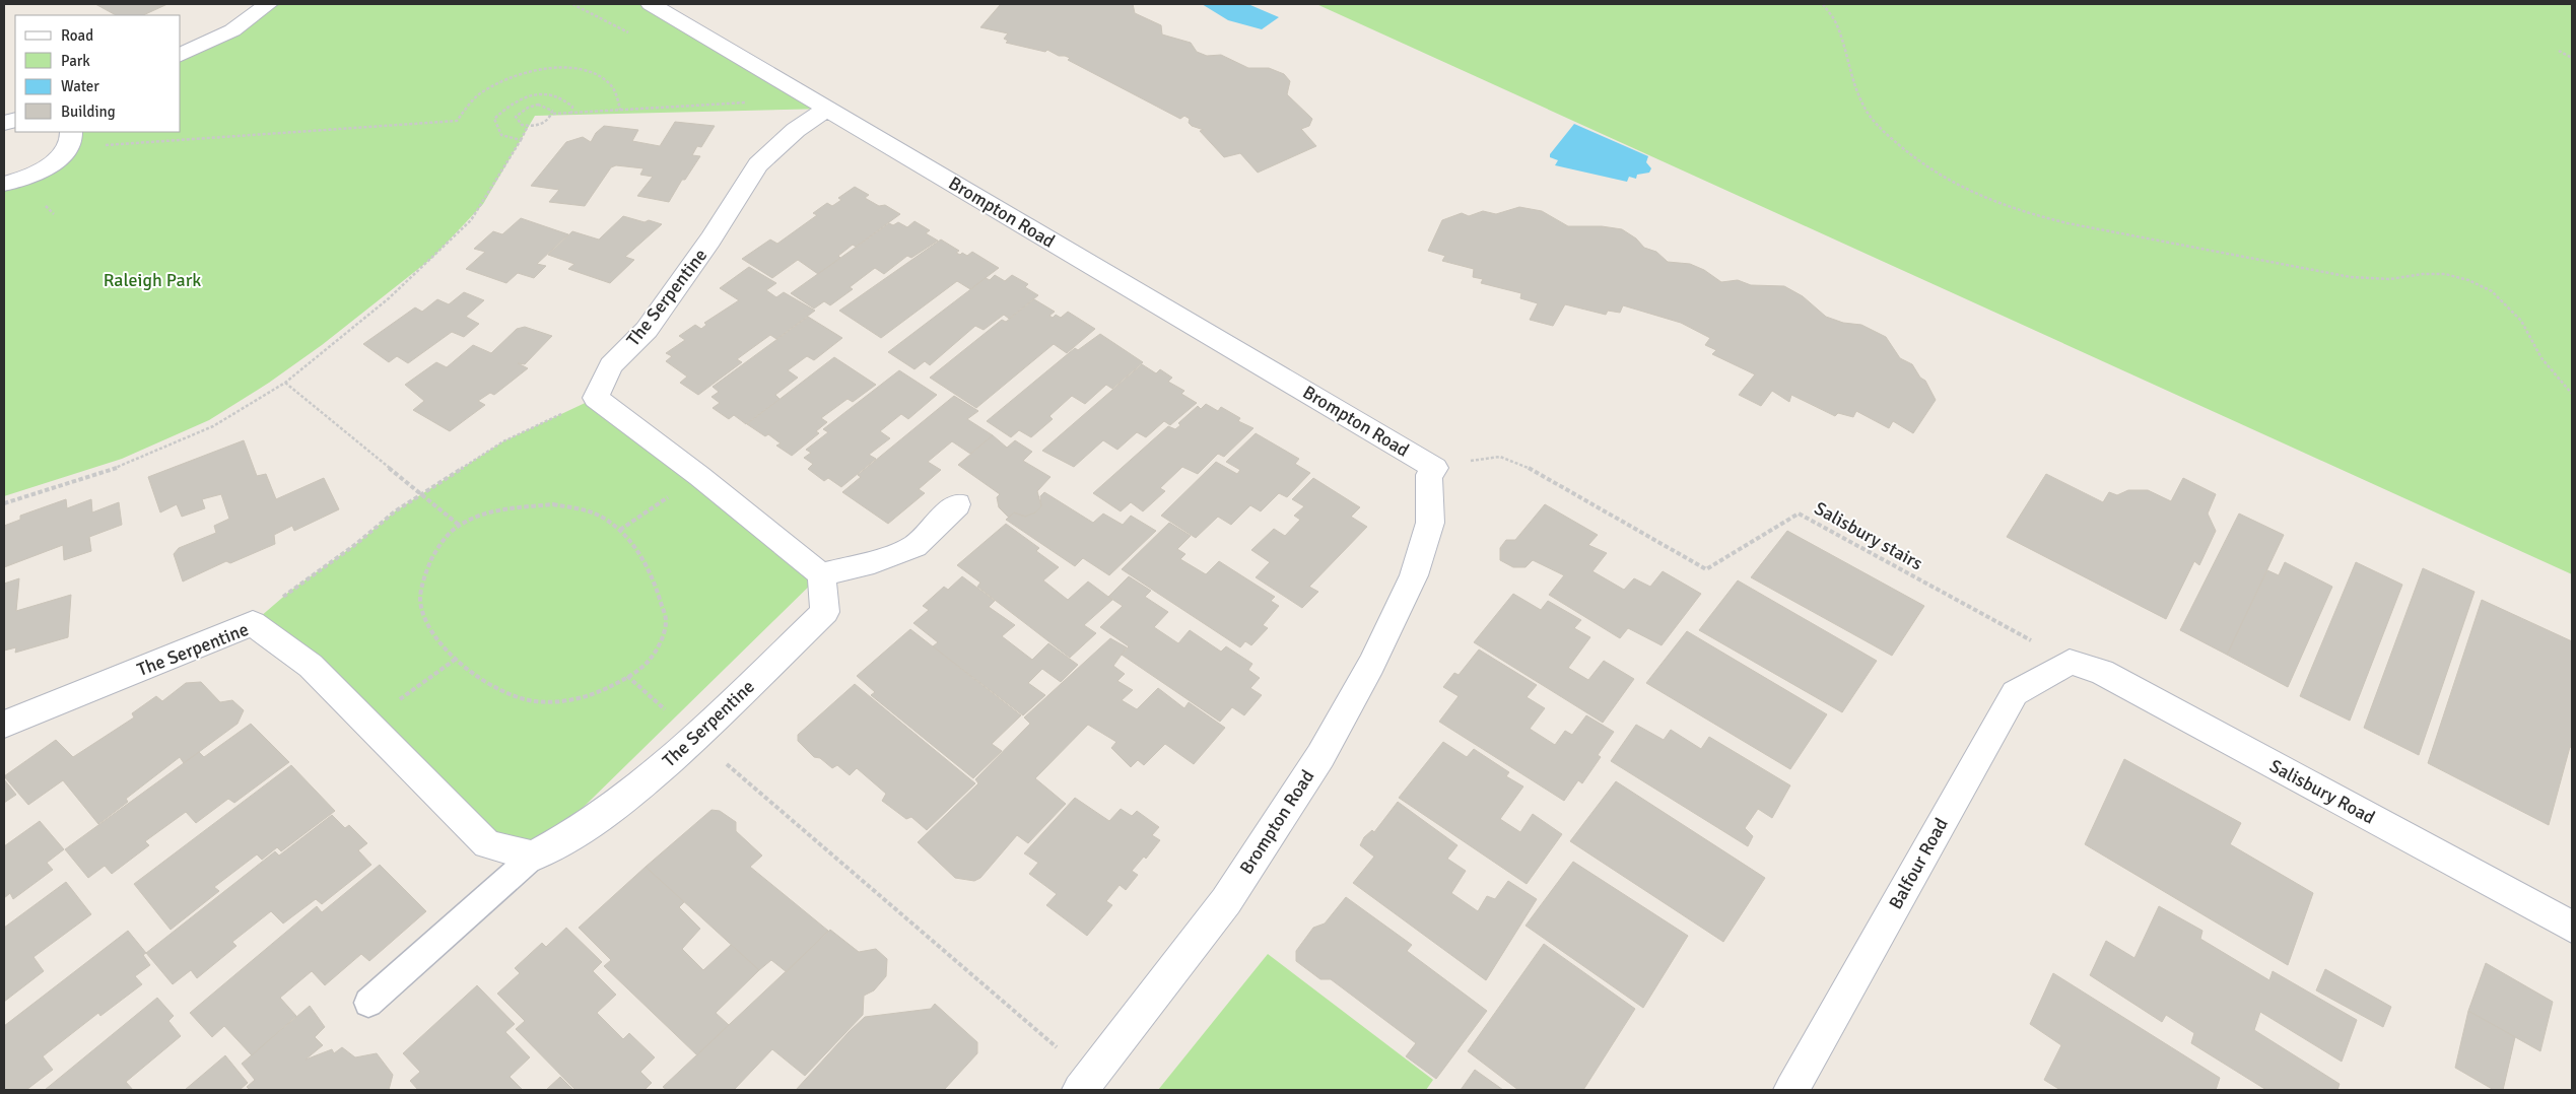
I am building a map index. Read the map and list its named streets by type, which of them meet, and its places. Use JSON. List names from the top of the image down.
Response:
{
  "streets": {
    "street": [
      "Brompton Road",
      "The Serpentine",
      "Salisbury Road",
      "Balfour Road"
    ],
    "path": ["Salisbury stairs"]
  },
  "crossings": [
    ["Brompton Road", "The Serpentine"],
    ["Brompton Road", "Salisbury stairs"],
    ["Salisbury stairs", "Salisbury Road"],
    ["Salisbury stairs", "Balfour Road"],
    ["Salisbury Road", "Balfour Road"]
  ],
  "parks": ["Raleigh Park"],
  "legend": [
    "Road",
    "Park",
    "Water",
    "Building"
  ]
}
